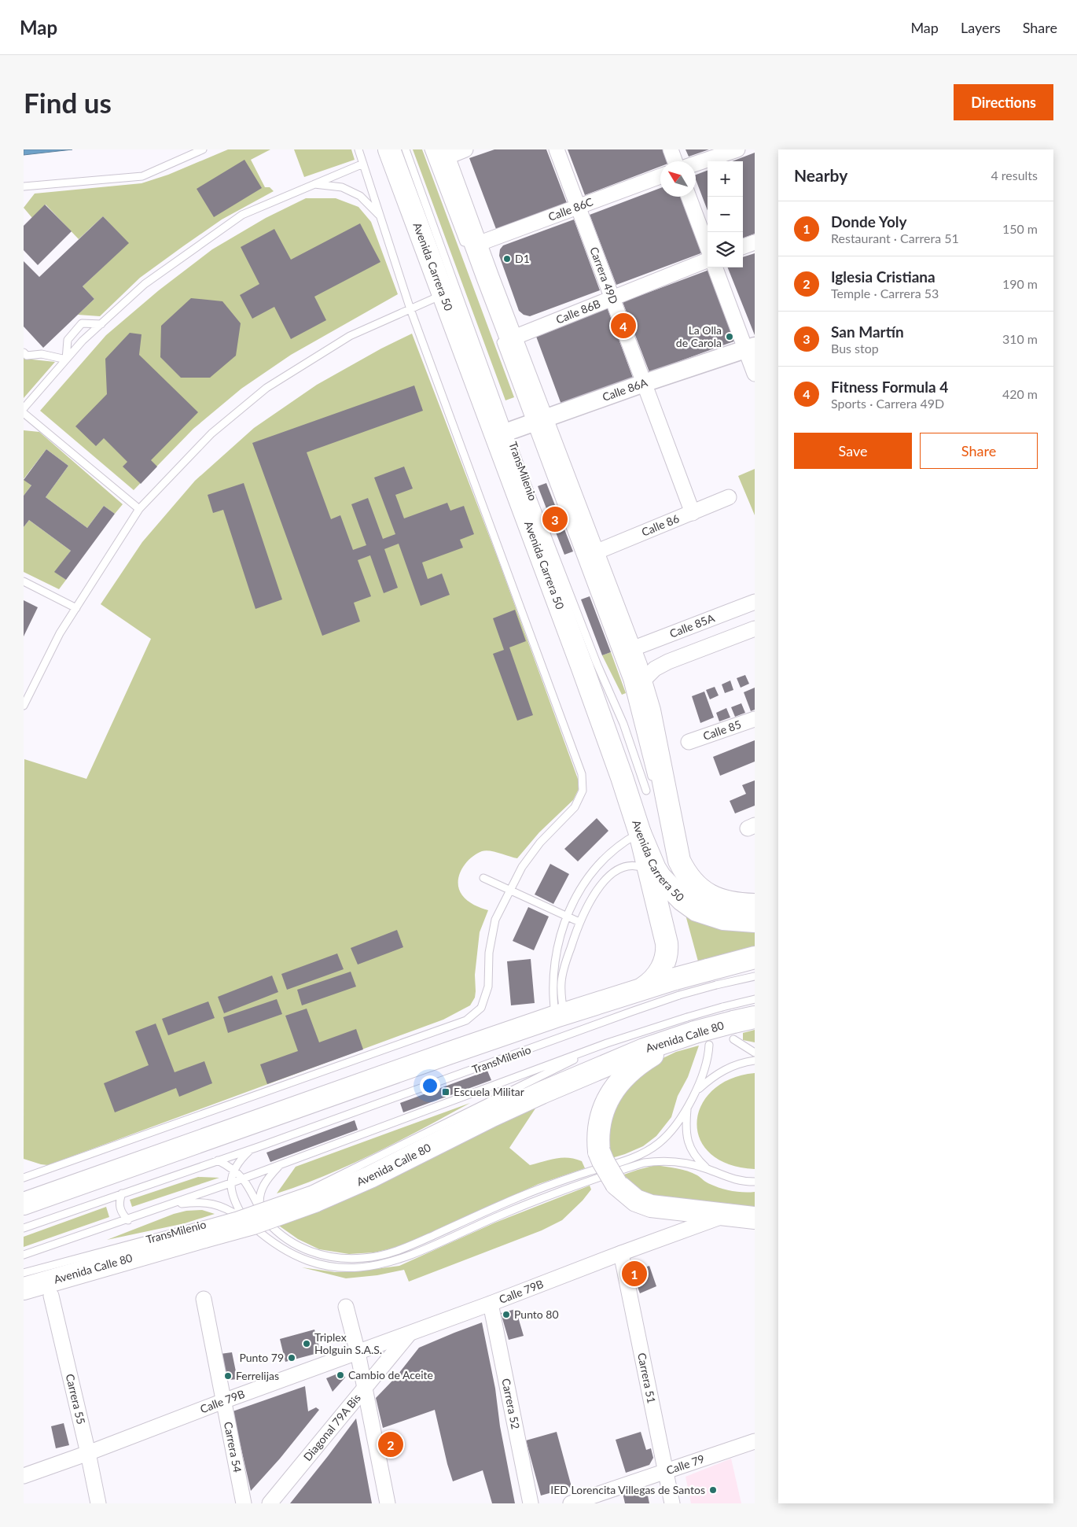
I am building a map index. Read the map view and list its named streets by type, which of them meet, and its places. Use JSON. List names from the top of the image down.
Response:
{
  "streets": {
    "main road": ["Avenida Carrera 50", "Avenida Calle 80"],
    "street": [
      "Calle 86C",
      "Carrera 49D",
      "Calle 86B",
      "Calle 86A",
      "Calle 86",
      "Calle 85A",
      "Calle 85",
      "Calle 79B",
      "Carrera 51",
      "Carrera 55",
      "Carrera 52",
      "Diagonal 79A Bis",
      "Carrera 54",
      "Calle 79"
    ],
    "lane": ["TransMilenio"]
  },
  "crossings": [
    ["Calle 86C", "Avenida Carrera 50"],
    ["Calle 86C", "Carrera 49D"],
    ["Avenida Carrera 50", "Calle 86B"],
    ["Avenida Carrera 50", "Calle 86A"],
    ["Avenida Carrera 50", "TransMilenio"],
    ["Avenida Carrera 50", "Calle 86"],
    ["Avenida Carrera 50", "Calle 85A"],
    ["Carrera 49D", "Calle 86B"],
    ["Carrera 49D", "Calle 86A"],
    ["Carrera 49D", "Calle 86"],
    ["Calle 86A", "TransMilenio"],
    ["TransMilenio", "Avenida Calle 80"],
    ["Calle 79B", "Carrera 51"],
    ["Calle 79B", "Carrera 55"],
    ["Calle 79B", "Carrera 52"],
    ["Calle 79B", "Diagonal 79A Bis"],
    ["Calle 79B", "Carrera 54"],
    ["Carrera 51", "Calle 79"]
  ],
  "places": {
    "other": [
      "D1",
      "La Olla de Carola",
      "Punto 80",
      "Triplex Holguin S.A.S.",
      "Punto 79",
      "Cambio de Aceite",
      "Ferrelijas",
      "IED Lorencita Villegas de Santos"
    ],
    "transit": ["Escuela Militar"]
  },
  "north": "top left",
  "page": {
    "header": "Map",
    "nav": ["Map", "Layers", "Share"],
    "buttons": [
      "Directions",
      ["Save", "Share"]
    ],
    "title": "Find us",
    "heading": ["Nearby", "4 results"],
    "map_buttons": ["+", "−"],
    "list": [
      {
        "mark": "1",
        "name": "Donde Yoly",
        "note": "Restaurant · Carrera 51",
        "value": "150 m"
      },
      {
        "mark": "2",
        "name": "Iglesia Cristiana",
        "note": "Temple · Carrera 53",
        "value": "190 m"
      },
      {
        "mark": "3",
        "name": "San Martín",
        "note": "Bus stop",
        "value": "310 m"
      },
      {
        "mark": "4",
        "name": "Fitness Formula 4",
        "note": "Sports · Carrera 49D",
        "value": "420 m"
      }
    ],
    "pins": [
      "4",
      "3",
      "1",
      "2"
    ]
  }
}
